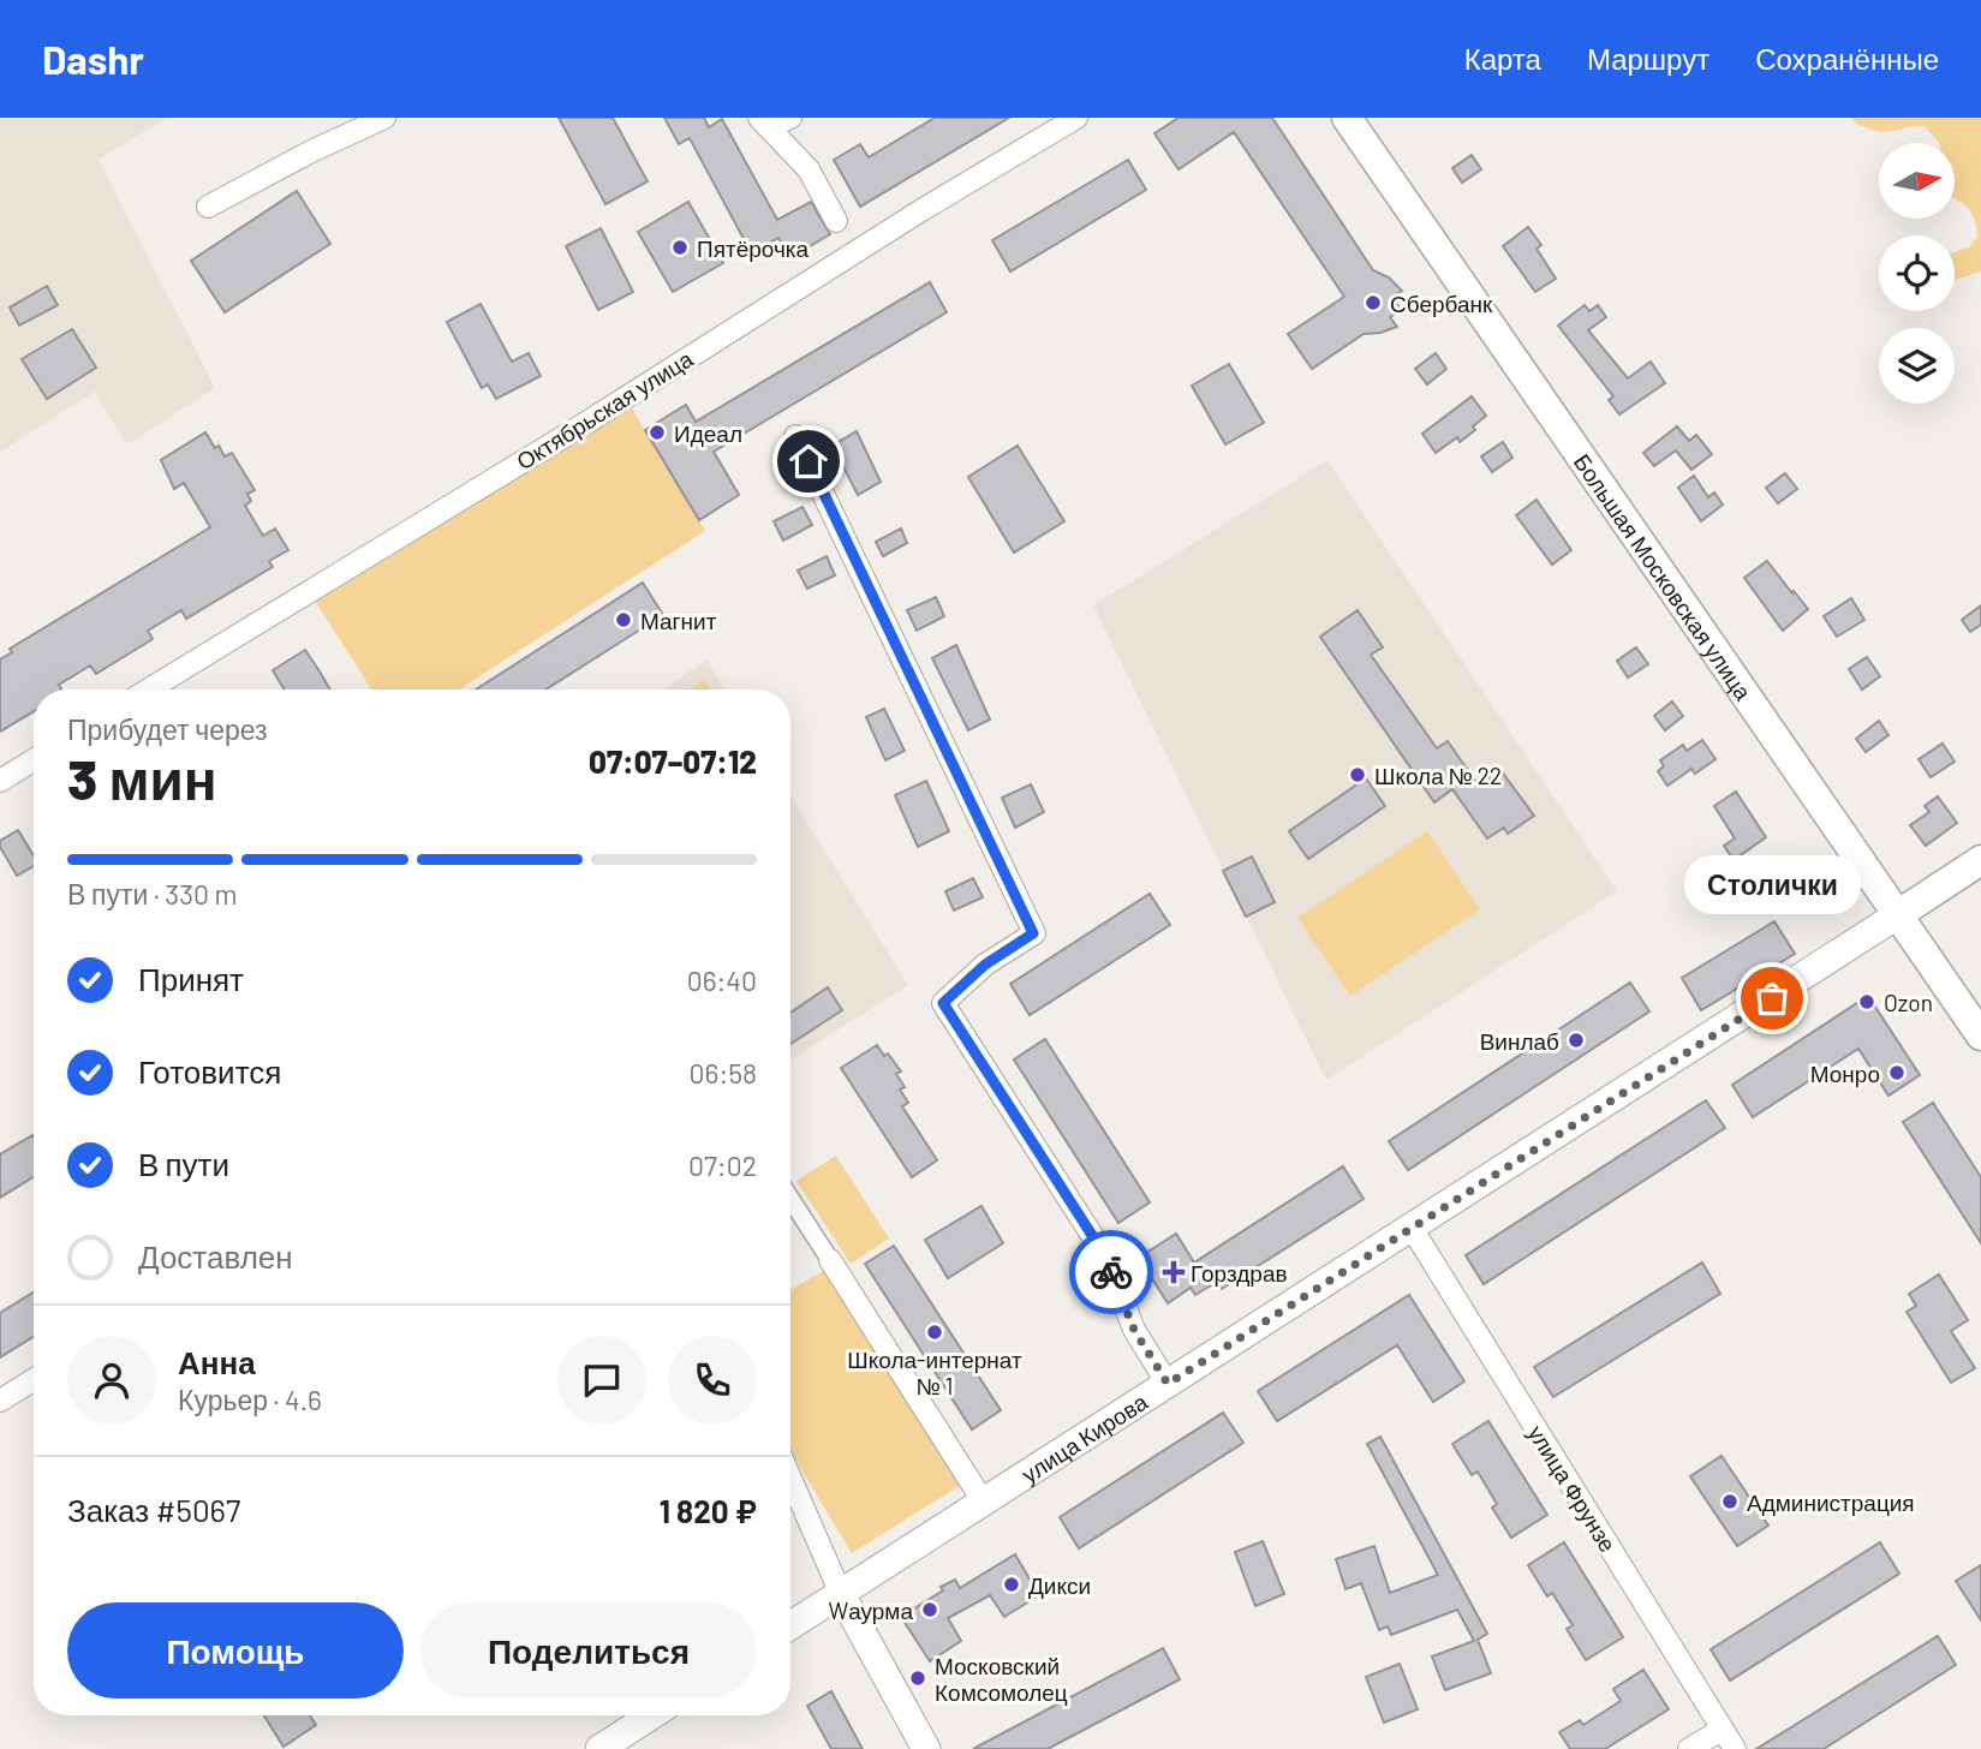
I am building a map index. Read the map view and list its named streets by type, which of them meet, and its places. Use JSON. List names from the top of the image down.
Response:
{
  "streets": {
    "main road": ["Большая Московская улица"],
    "street": ["Октябрьская улица", "улица Кирова", "улица Фрунзе"]
  },
  "crossings": [
    ["Большая Московская улица", "улица Кирова"],
    ["улица Кирова", "улица Фрунзе"]
  ],
  "places": {
    "other": [
      "Пятёрочка",
      "Сбербанк",
      "Идеал",
      "Магнит",
      "Школа № 22",
      "Столички",
      "Ozon",
      "Винлаб",
      "Монро",
      "Школа-интернат № 1",
      "Администрация",
      "Дикси",
      "Wаурма",
      "Московский Комсомолец"
    ],
    "health": ["Горздрав"]
  },
  "north": "right",
  "page": {
    "header": "Dashr",
    "nav": ["Карта", "Маршрут", "Сохранённые"],
    "heading": ["3 мин", "Прибудет через", "07:07–07:12"],
    "panel": [
      "Анна",
      "Курьер · 4.6",
      "Заказ #5067",
      "1 820 ₽"
    ],
    "bar": "В пути · 330 m",
    "bubble": "Столички",
    "list": [
      ["Принят", "06:40"],
      ["Готовится", "06:58"],
      ["В пути", "07:02"],
      "Доставлен"
    ],
    "buttons": ["Помощь", "Поделиться"]
  }
}
